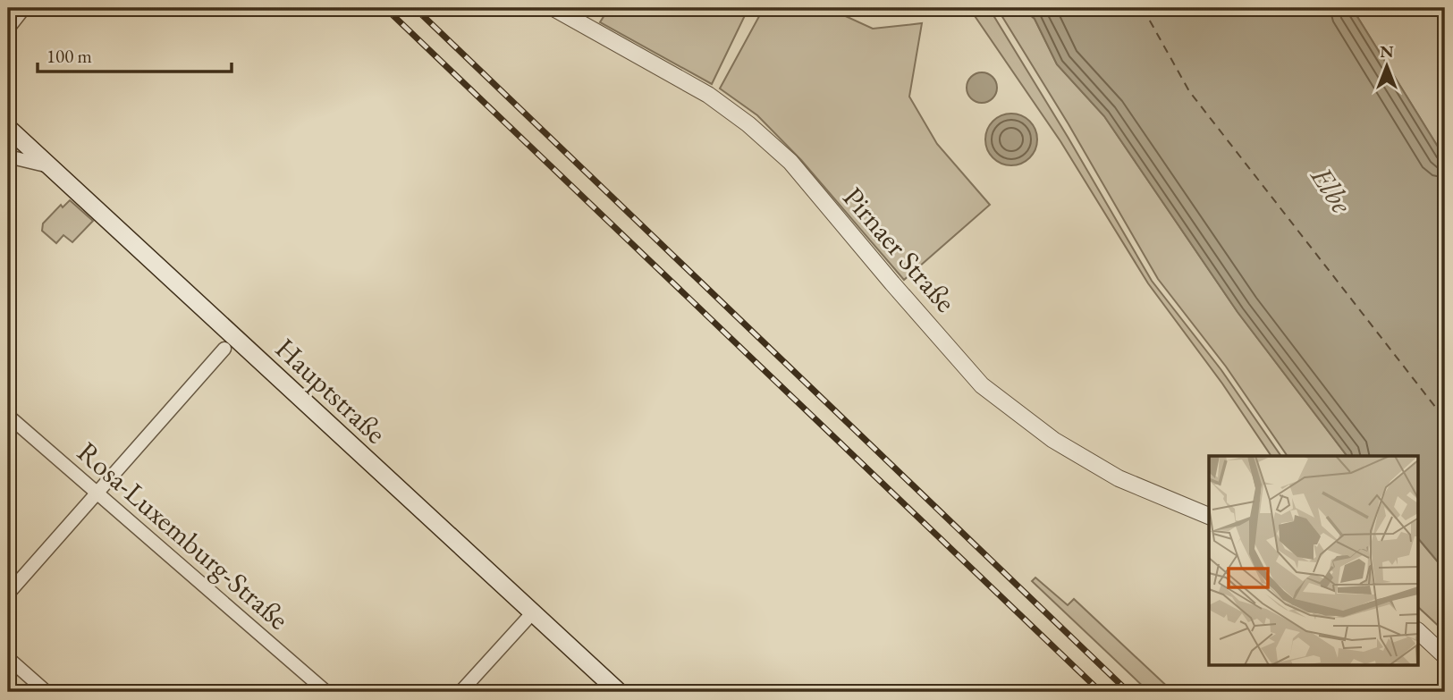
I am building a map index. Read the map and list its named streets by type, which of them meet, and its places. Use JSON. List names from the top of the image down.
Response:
{
  "streets": {
    "main road": ["Hauptstraße"],
    "street": ["Pirnaer Straße", "Rosa-Luxemburg-Straße"]
  },
  "water": ["Elbe"],
  "scale_bar": "100 m",
  "north": "top"
}
